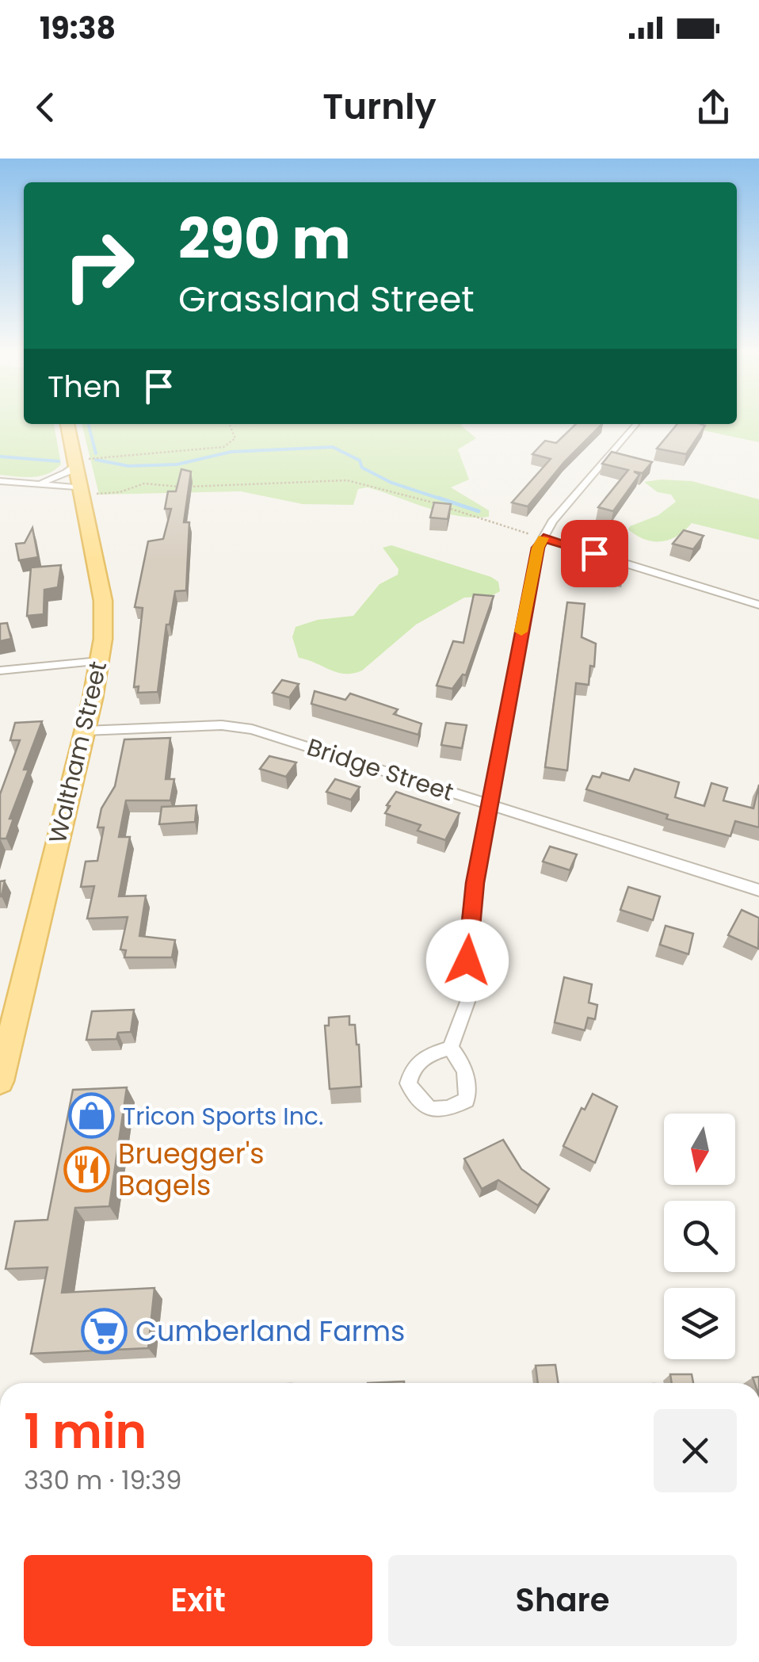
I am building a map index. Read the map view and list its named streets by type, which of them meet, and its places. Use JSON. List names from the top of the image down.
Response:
{
  "streets": {
    "main road": ["Waltham Street"],
    "street": ["Bridge Street"]
  },
  "crossings": [
    ["Waltham Street", "Bridge Street"]
  ],
  "places": {
    "shop": ["Tricon Sports Inc."],
    "restaurant": ["Bruegger's Bagels"],
    "supermarket": ["Cumberland Farms"]
  },
  "north": "bottom",
  "page": {
    "status": "19:38",
    "header": "Turnly",
    "turn": ["290 m", "Grassland Street"],
    "then": "Then",
    "heading": ["1 min", "330 m · 19:39"],
    "buttons": ["Exit", "Share"]
  }
}
